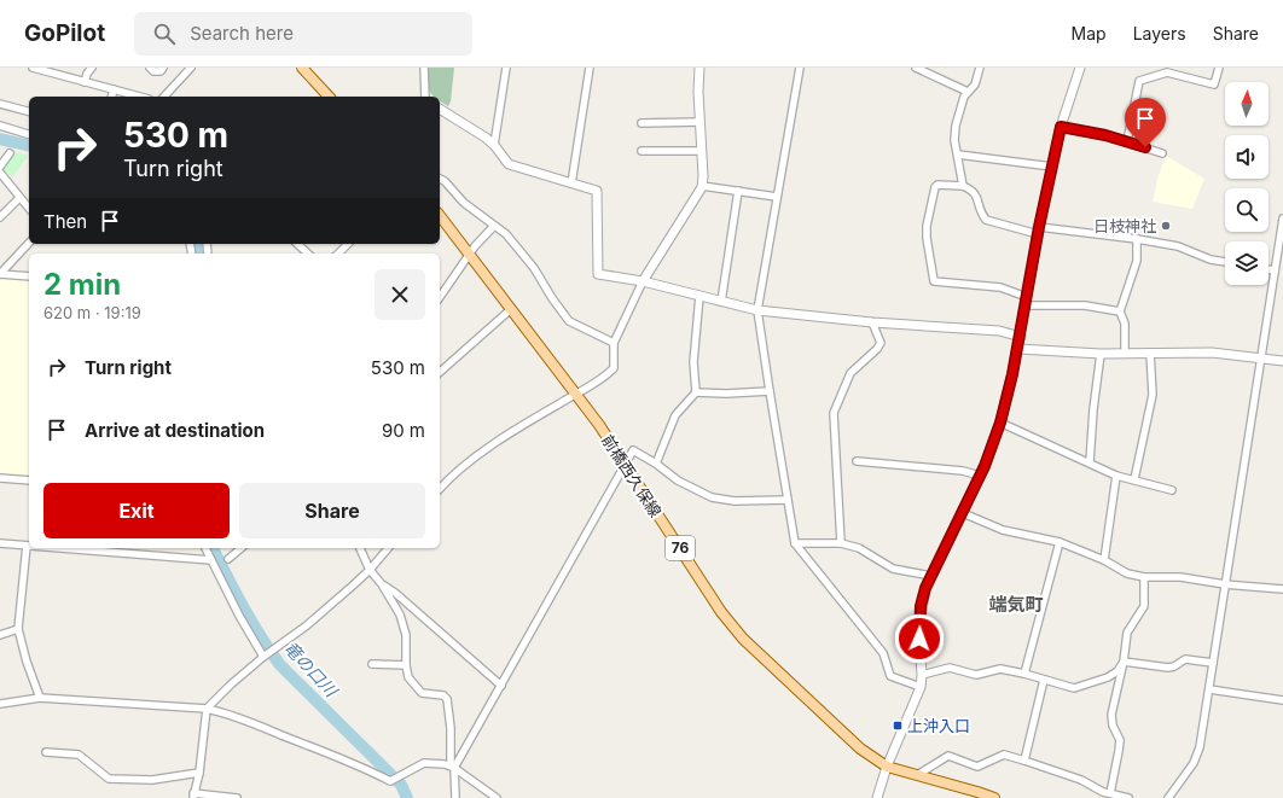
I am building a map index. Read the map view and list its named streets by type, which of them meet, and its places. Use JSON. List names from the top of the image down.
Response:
{
  "streets": {
    "main road": ["前橋西久保線", "76"]
  },
  "districts": ["端気町"],
  "water": ["竜の口川"],
  "places": {
    "other": ["日枝神社"],
    "transit": ["上沖入口"]
  },
  "north": "top",
  "page": {
    "header": "GoPilot",
    "search": "Search here",
    "nav": ["Map", "Layers", "Share"],
    "turn": ["530 m", "Turn right"],
    "then": "Then",
    "heading": ["2 min", "620 m · 19:19"],
    "list": [
      {
        "name": "Turn right",
        "value": "530 m"
      },
      {
        "name": "Arrive at destination",
        "value": "90 m"
      }
    ],
    "buttons": ["Exit", "Share"]
  }
}
